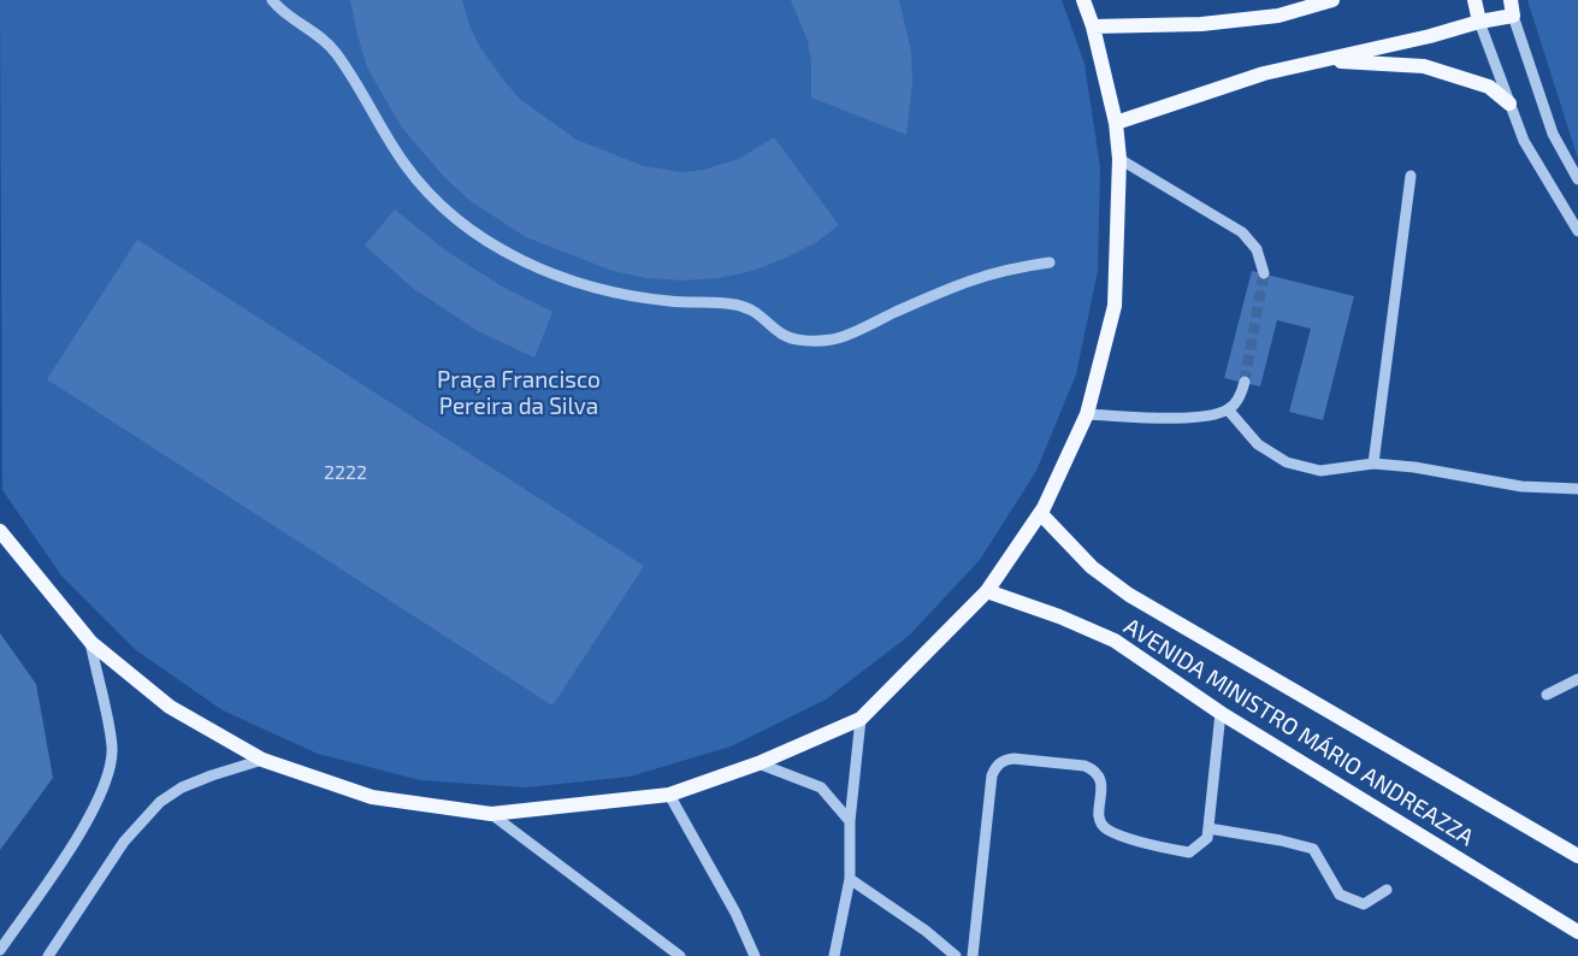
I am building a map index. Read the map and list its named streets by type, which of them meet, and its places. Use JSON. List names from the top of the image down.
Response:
{
  "streets": {
    "main road": ["AVENIDA MINISTRO MÁRIO ANDREAZZA"]
  },
  "parks": ["Praça Francisco Pereira da Silva"],
  "house_numbers": ["2222"]
}
